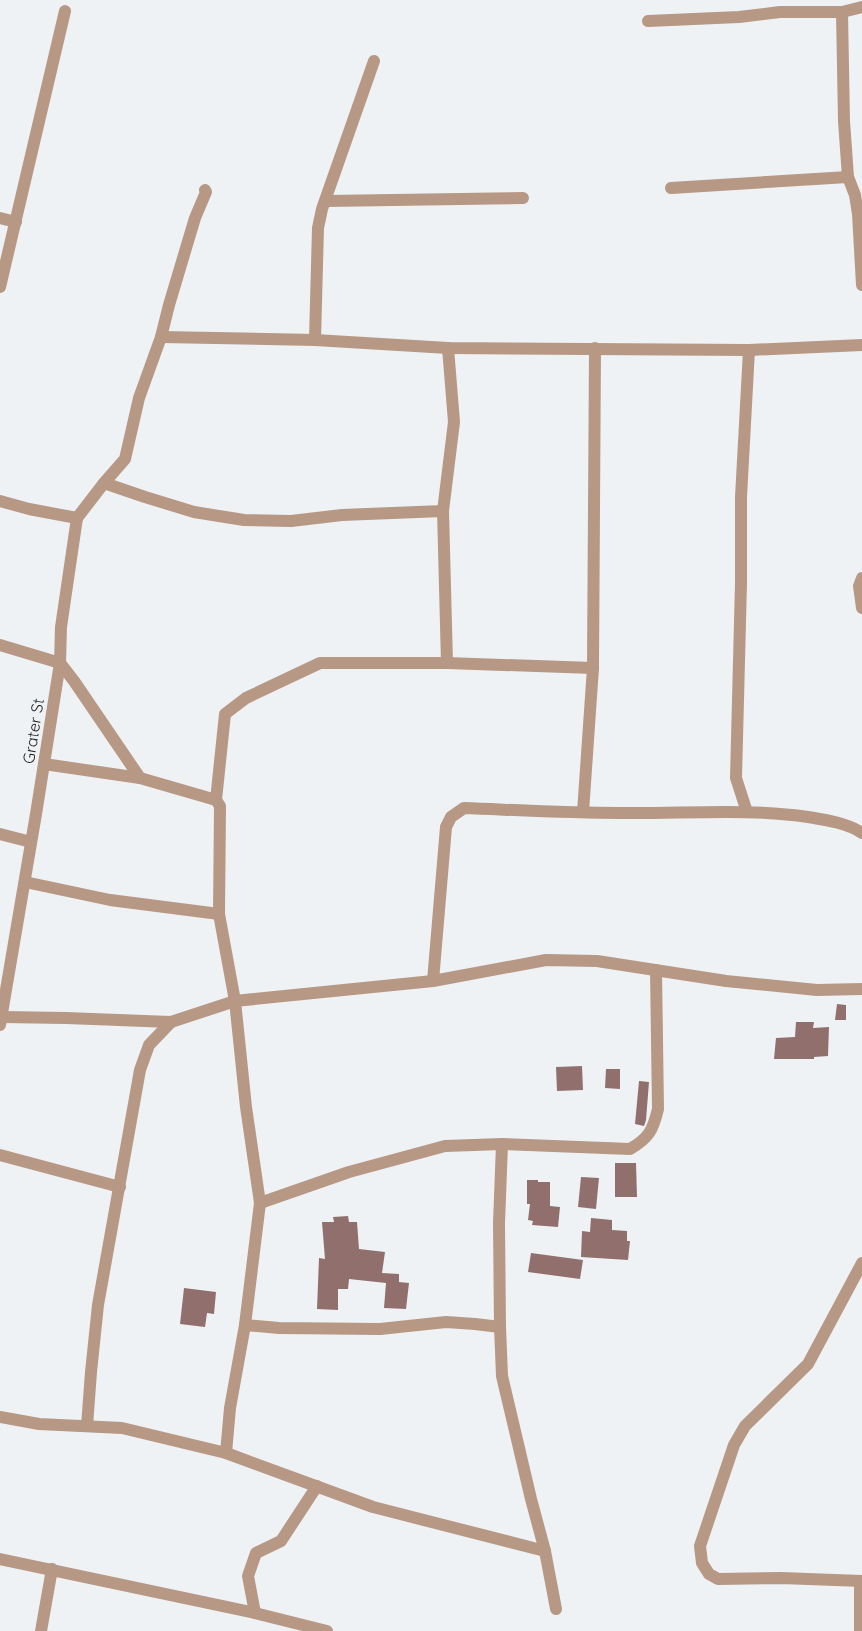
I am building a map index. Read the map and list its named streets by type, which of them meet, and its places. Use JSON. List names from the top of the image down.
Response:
{
  "streets": {
    "street": ["Grater St"]
  }
}
